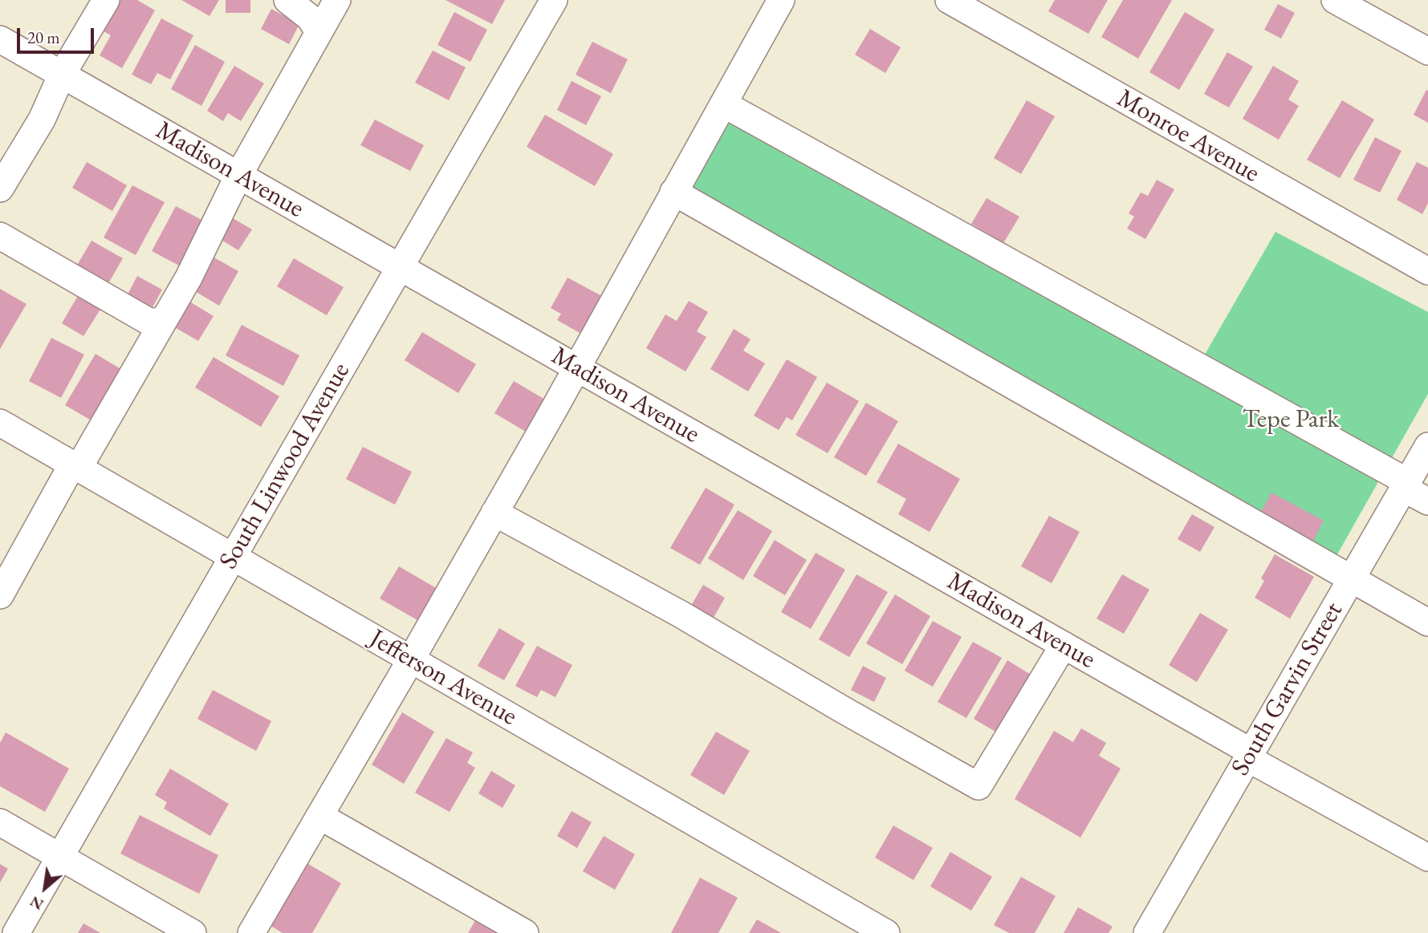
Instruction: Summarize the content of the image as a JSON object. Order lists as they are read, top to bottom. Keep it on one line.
{"streets":{"street":["Monroe Avenue","Madison Avenue","South Linwood Avenue","Jefferson Avenue","South Garvin Street"]},"crossings":[["Madison Avenue","South Linwood Avenue"],["Madison Avenue","South Garvin Street"],["South Linwood Avenue","Jefferson Avenue"]],"parks":["Tepe Park"],"scale_bar":"20 m","north":"bottom left"}
